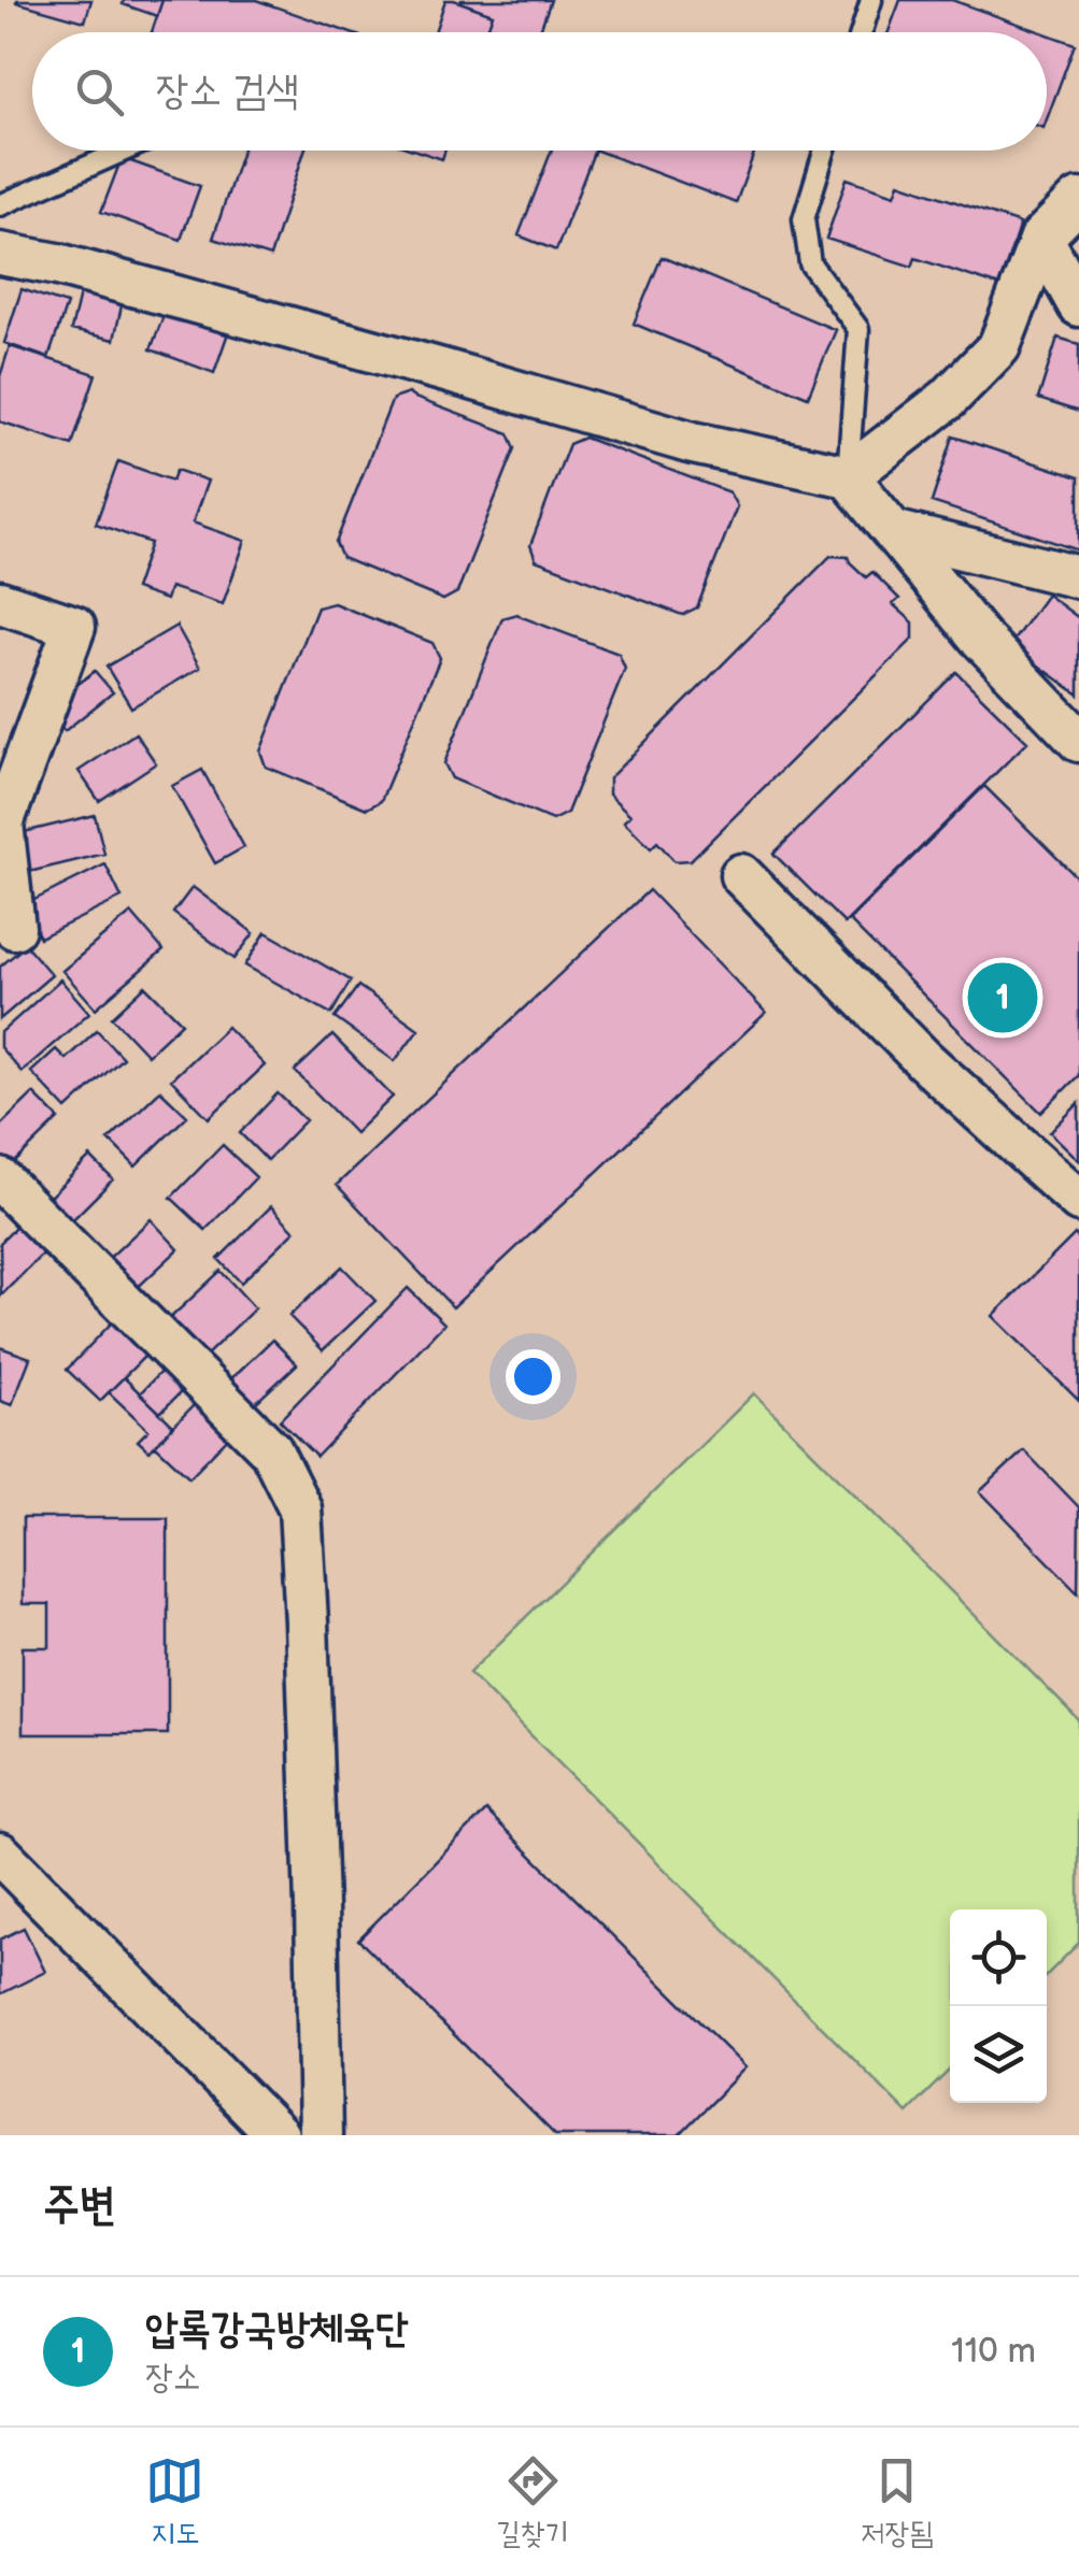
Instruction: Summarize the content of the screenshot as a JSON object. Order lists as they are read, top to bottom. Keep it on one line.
{"page":{"search":"장소 검색","pins":"1","heading":"주변","list":[{"mark":"1","name":"압록강국방체육단","note":"장소","value":"110 m"}],"nav":["지도","길찾기","저장됨"]}}
